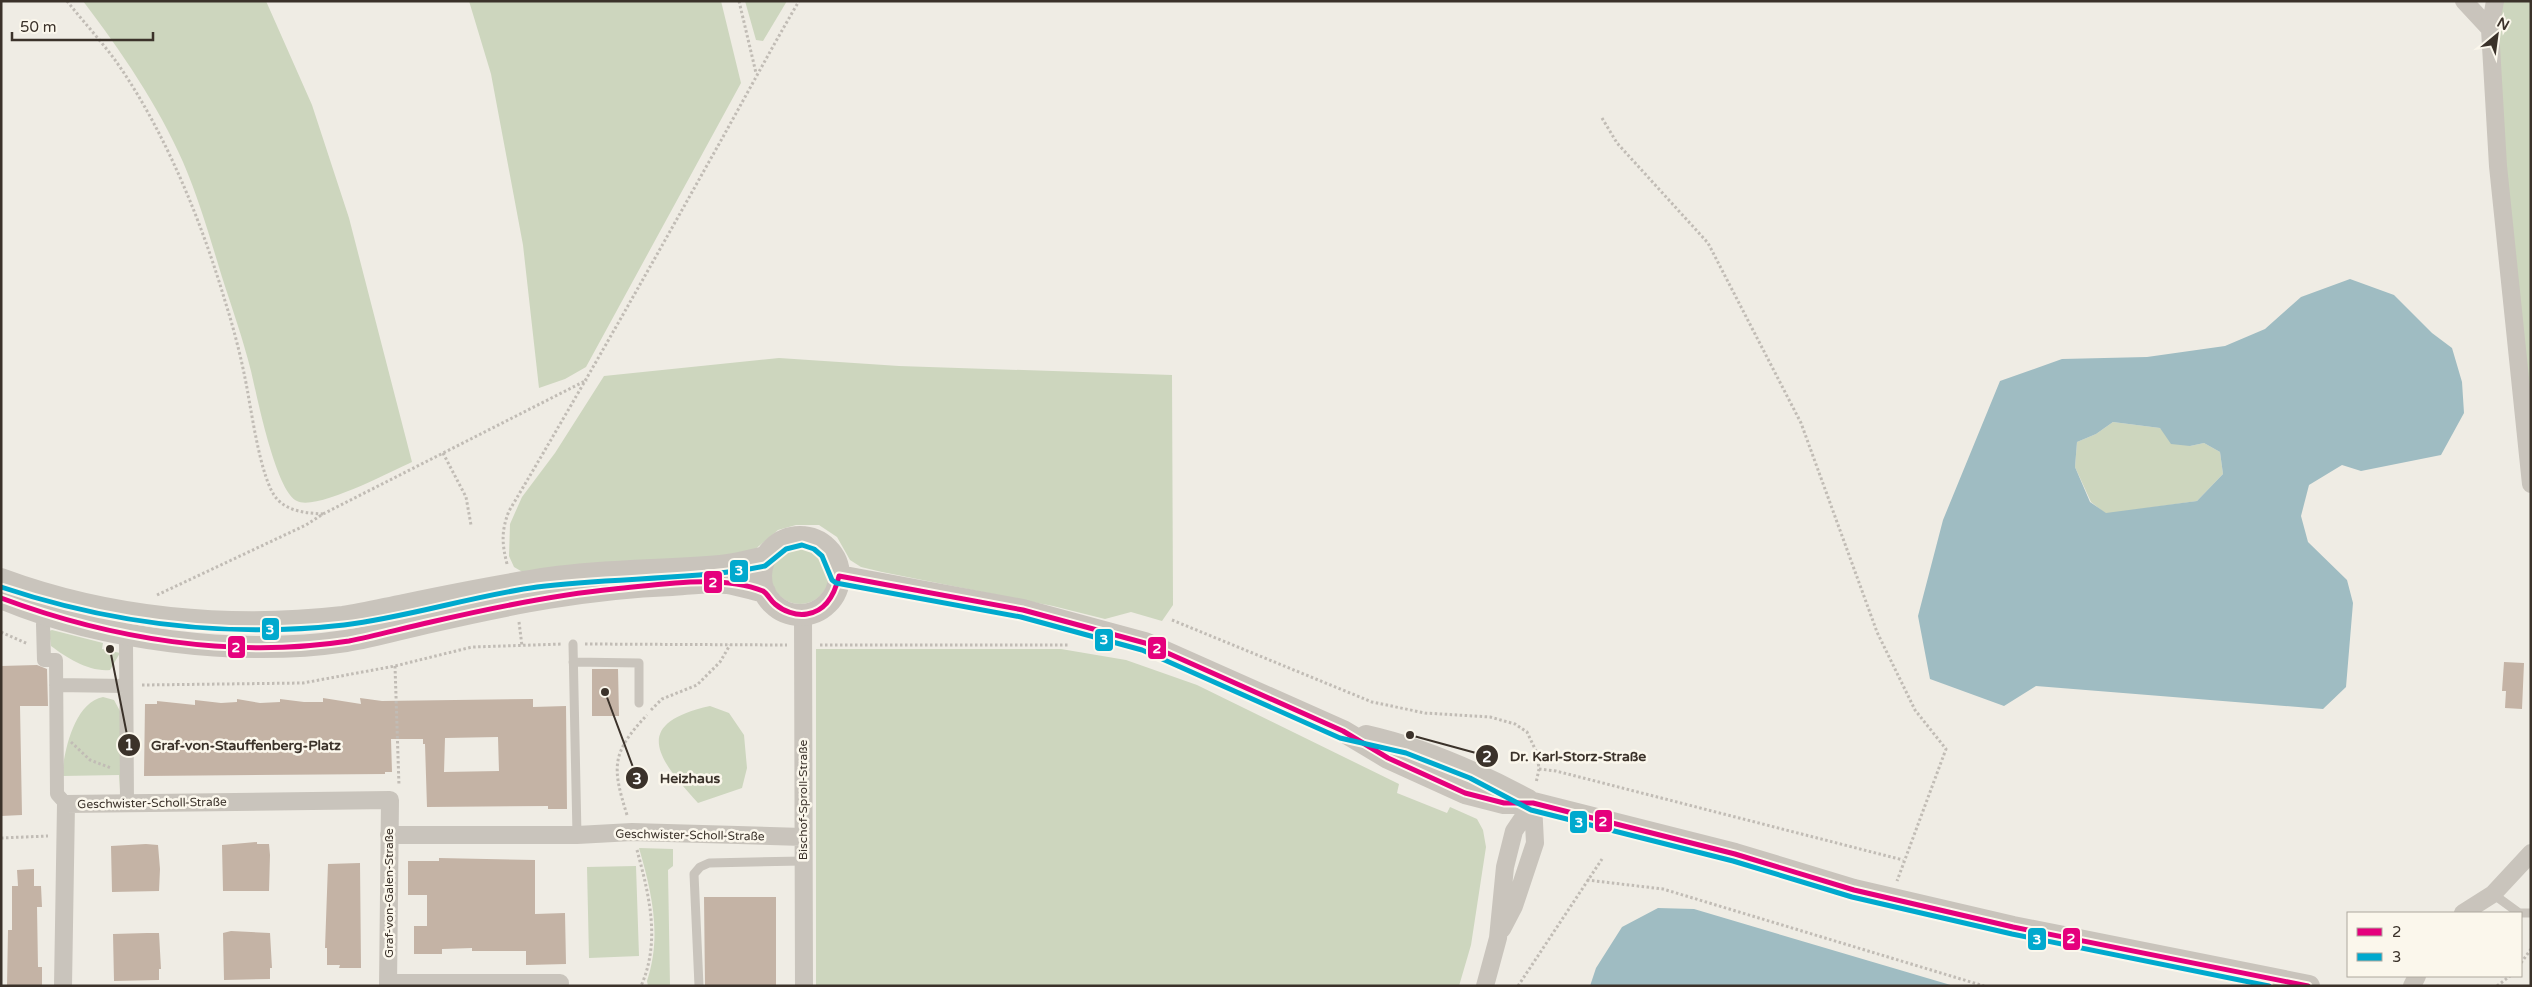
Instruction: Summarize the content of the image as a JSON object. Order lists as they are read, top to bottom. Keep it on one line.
{"streets":{"street":["Bischof-Sproll-Straße","Geschwister-Scholl-Straße","Graf-von-Galen-Straße"]},"crossings":[["Bischof-Sproll-Straße","Geschwister-Scholl-Straße"],["Geschwister-Scholl-Straße","Graf-von-Galen-Straße"]],"places":["Graf-von-Stauffenberg-Platz","Heizhaus","Dr. Karl-Storz-Straße"],"lines":["transit line 3","transit line 2"],"legend":["2","3"],"scale_bar":"50 m","north":"top right"}
